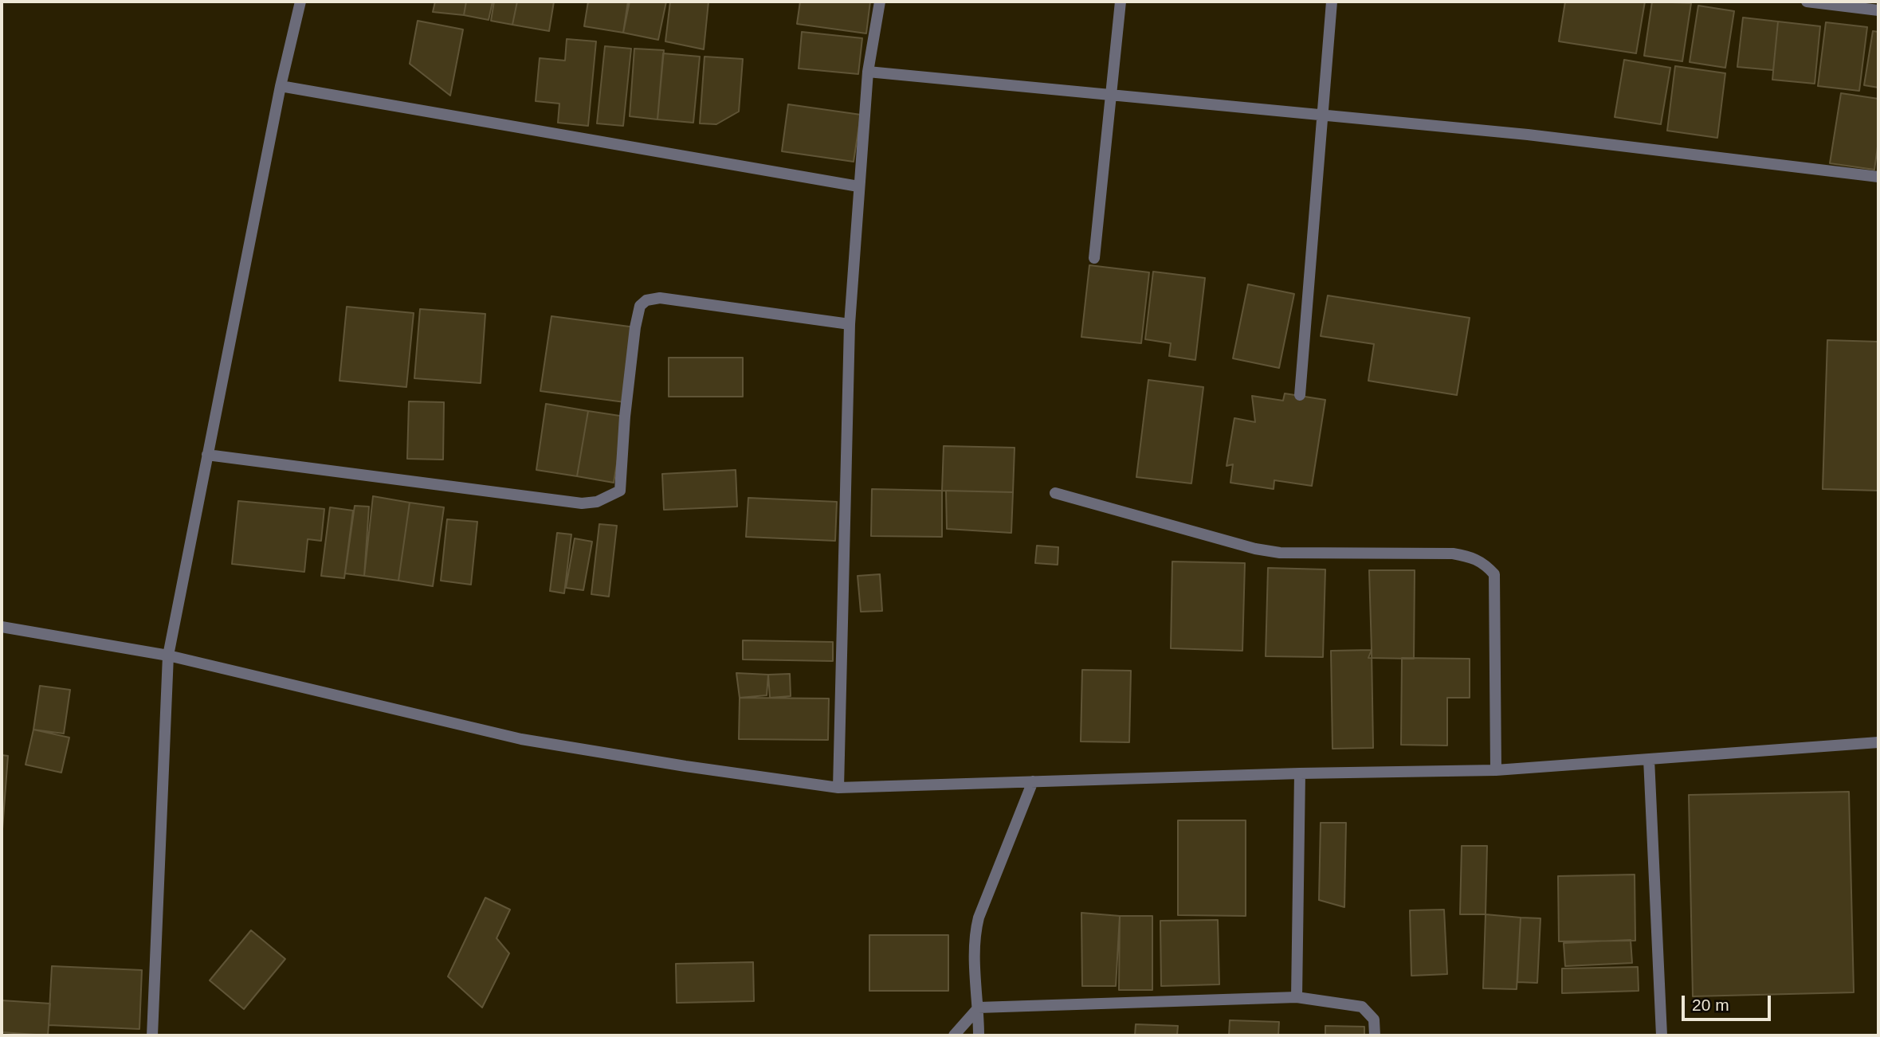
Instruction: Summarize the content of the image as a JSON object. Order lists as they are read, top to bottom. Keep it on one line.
{"scale_bar":"20 m"}
